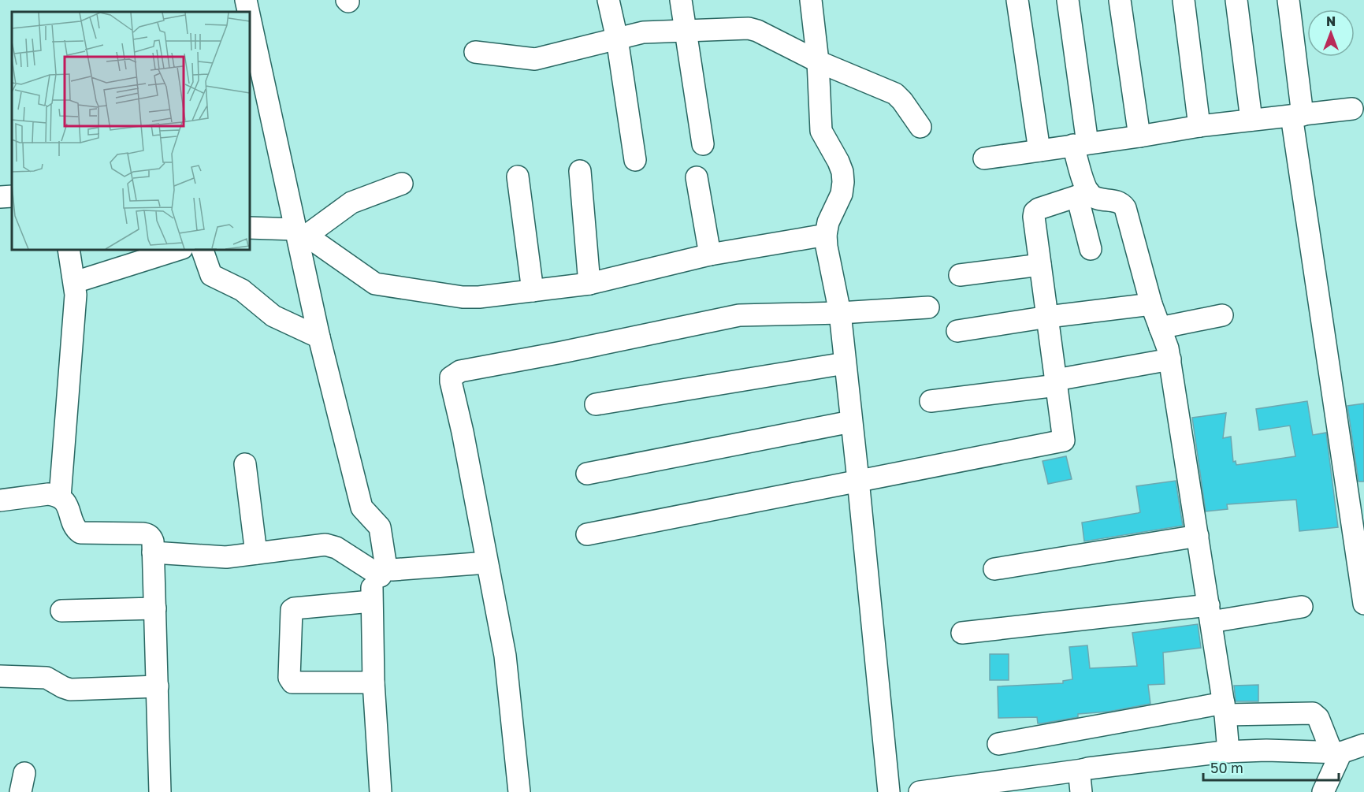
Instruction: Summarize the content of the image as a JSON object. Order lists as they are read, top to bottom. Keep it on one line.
{"scale_bar":"50 m","north":"top"}
